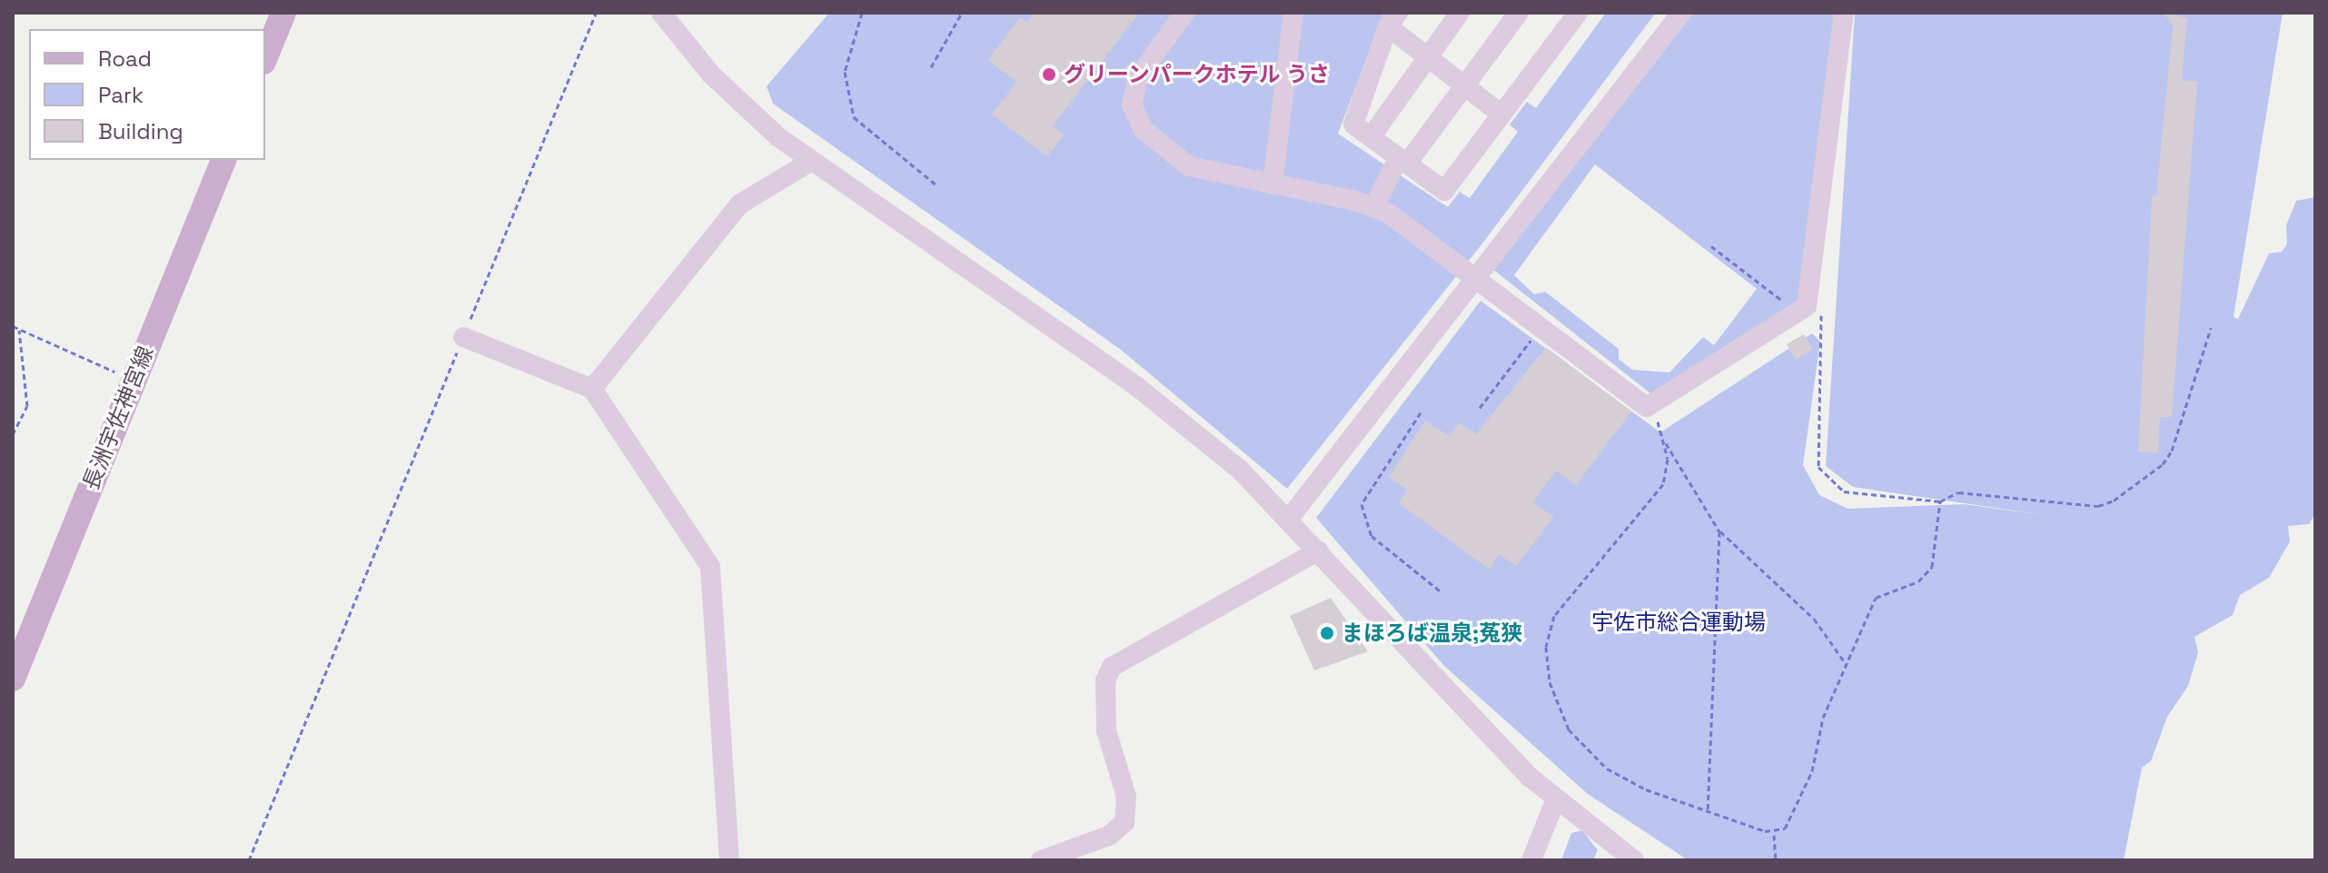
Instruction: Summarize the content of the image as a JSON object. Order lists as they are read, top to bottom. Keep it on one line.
{"streets":{"main road":["長洲宇佐神宮線"]},"parks":["宇佐市総合運動場"],"places":["グリーンパークホテル うさ","まほろば温泉;菟狭"],"legend":["Road","Park","Building"]}
